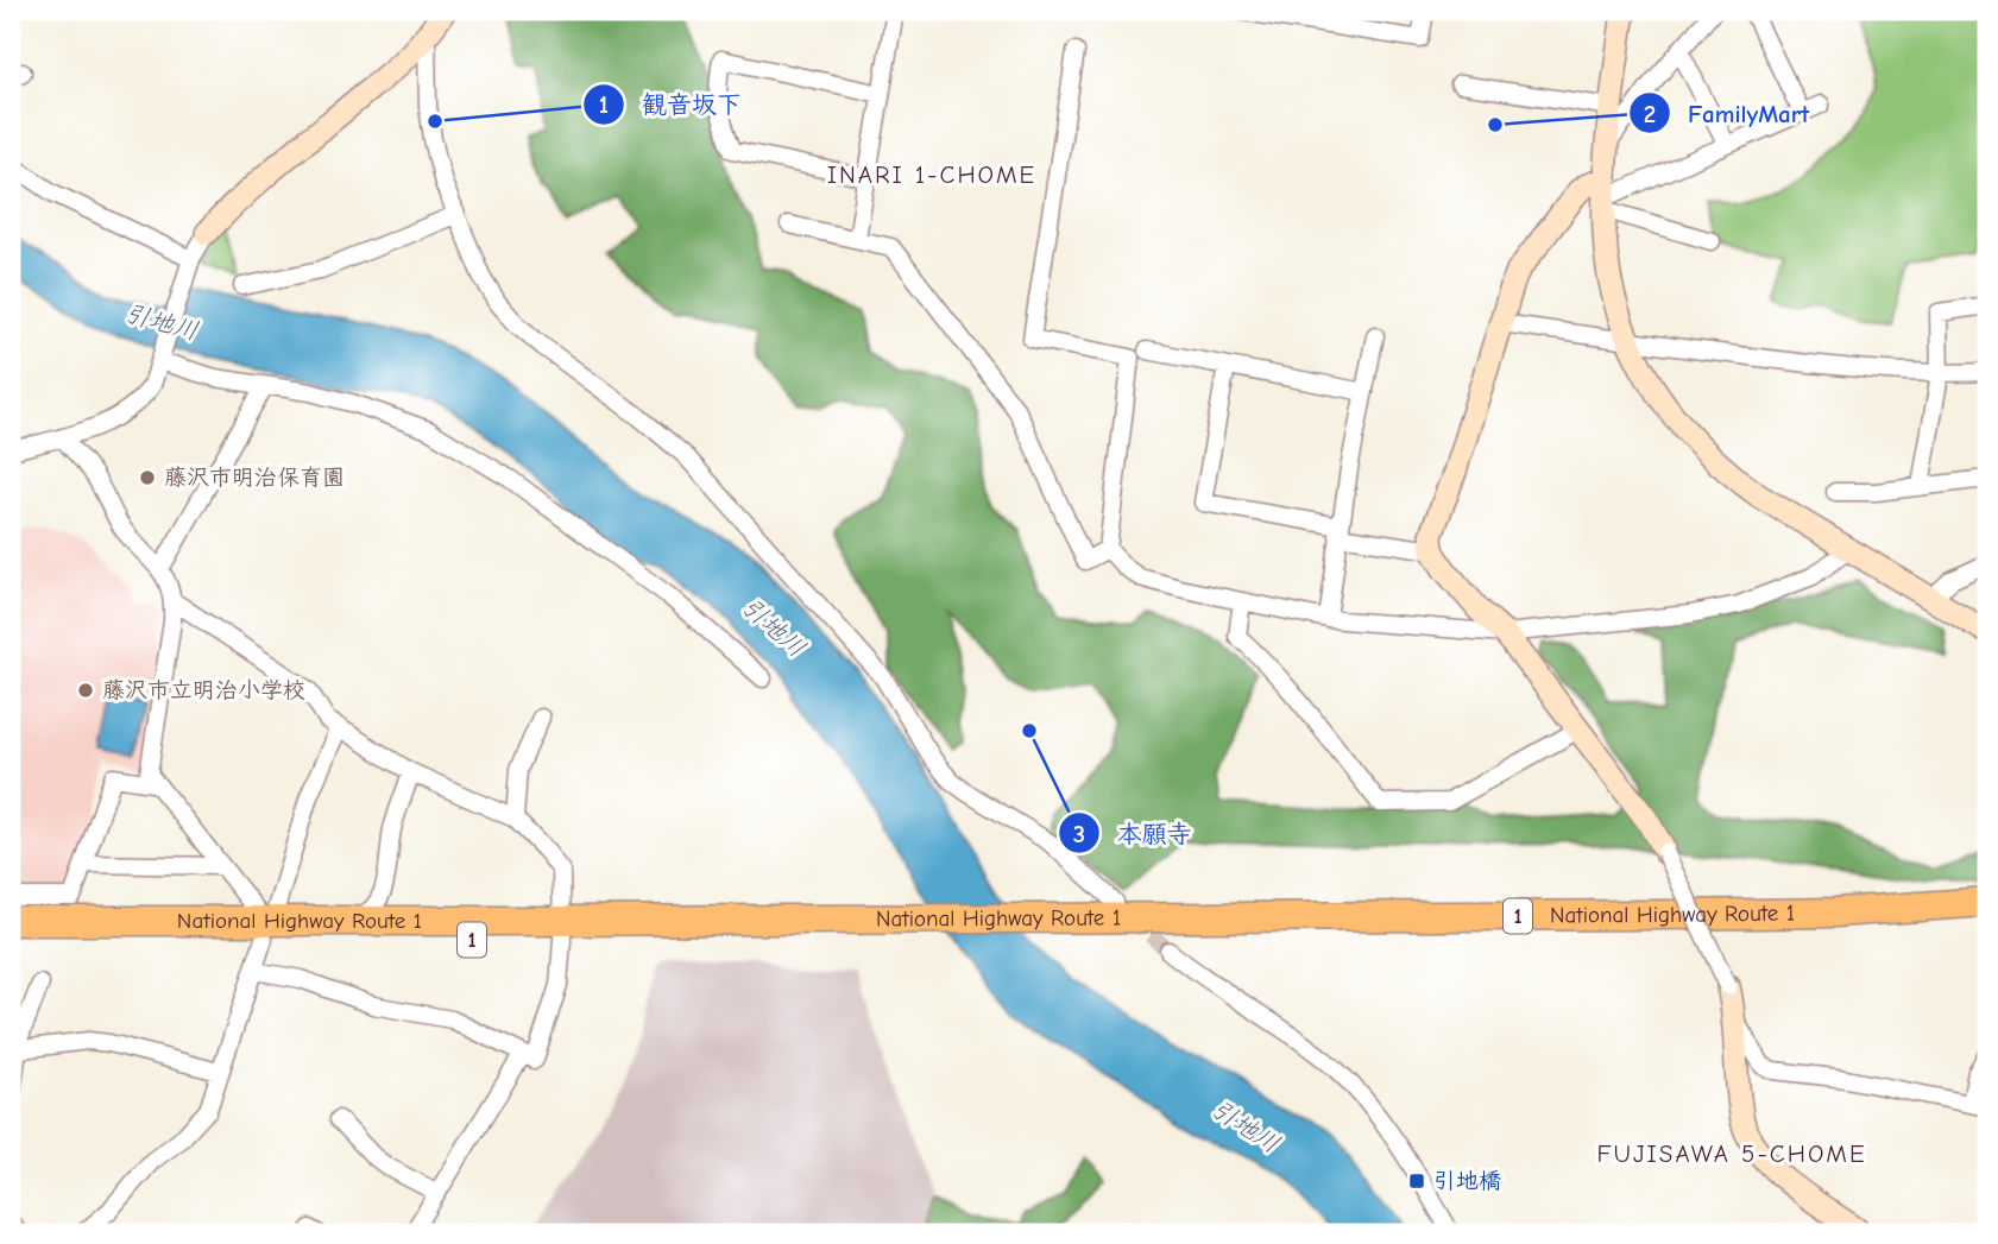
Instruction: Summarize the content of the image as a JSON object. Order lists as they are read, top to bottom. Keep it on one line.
{"streets":{"highway":["National Highway Route 1","1"]},"districts":["INARI 1-CHOME","FUJISAWA 5-CHOME"],"water":["引地川"],"places":{"other":["観音坂下","FamilyMart","藤沢市明治保育園","藤沢市立明治小学校","本願寺"],"transit":["引地橋"]}}
